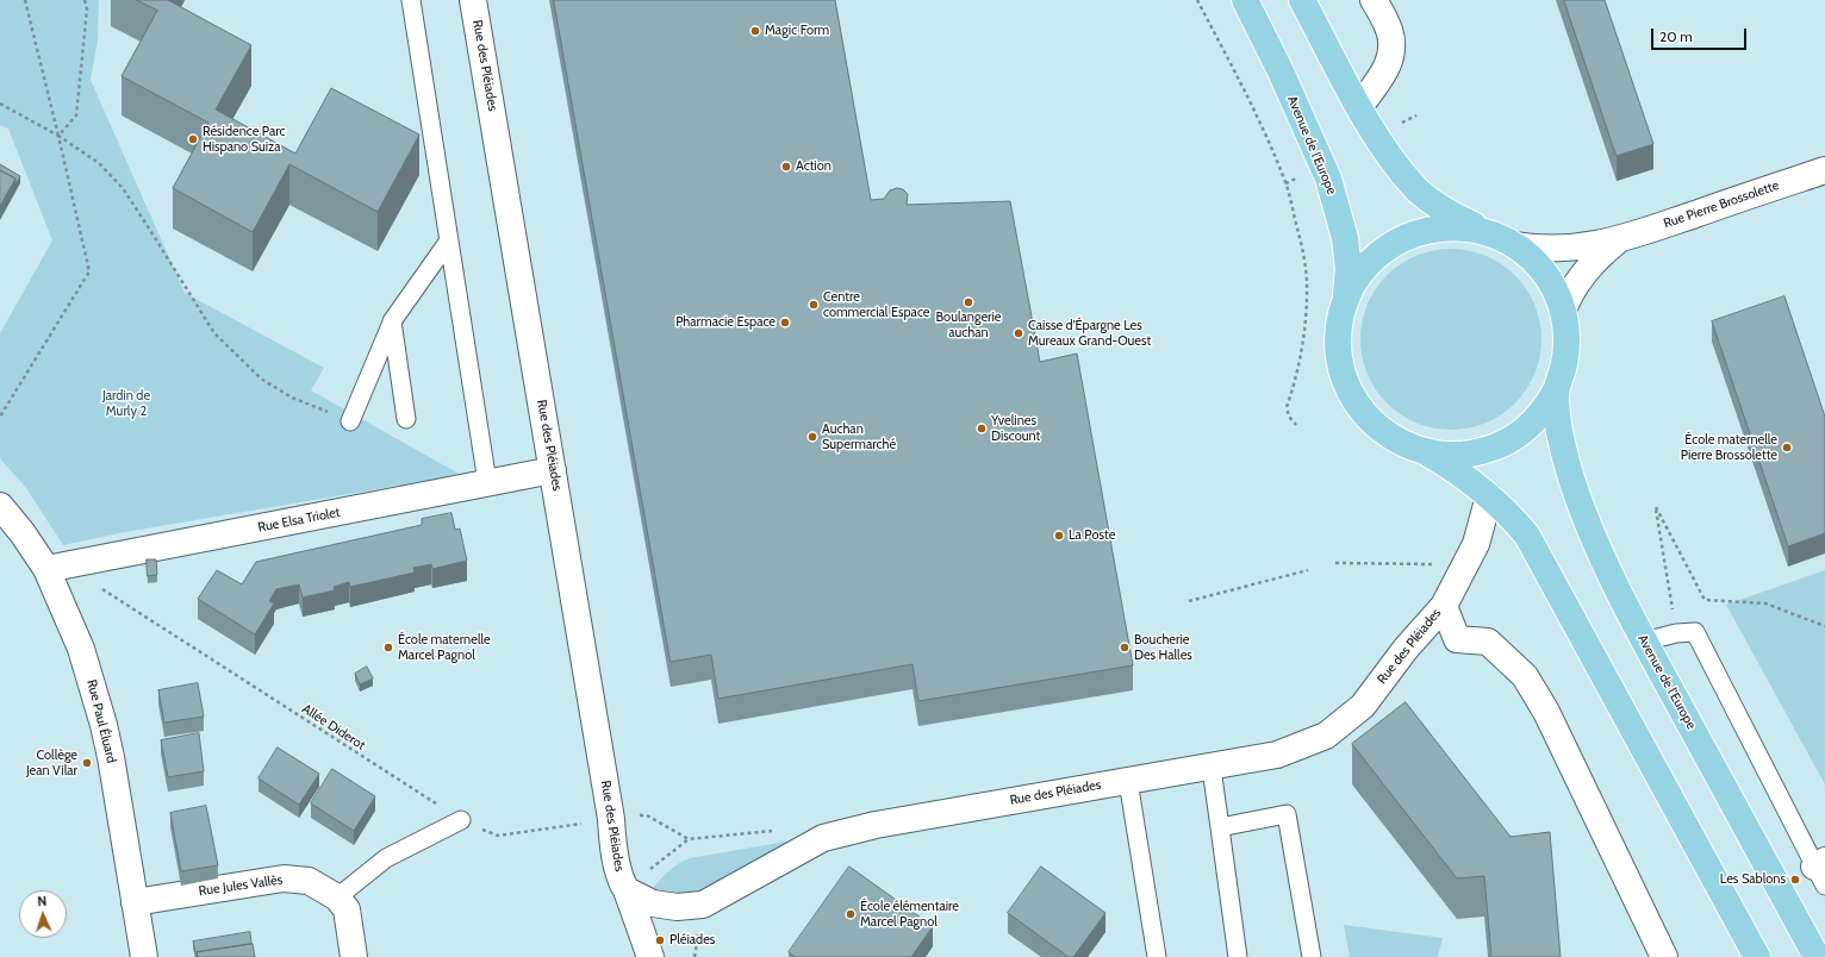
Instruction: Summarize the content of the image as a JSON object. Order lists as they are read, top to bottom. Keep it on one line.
{"streets":{"main road":["Avenue de l'Europe"],"street":["Rue des Pléiades","Rue Pierre Brossolette","Rue Elsa Triolet","Rue Paul Éluard","Rue Jules Vallès"],"path":["Allée Diderot"]},"crossings":[["Rue des Pléiades","Rue Elsa Triolet"],["Rue des Pléiades","Allée Diderot"],["Rue Elsa Triolet","Rue Paul Éluard"],["Rue Elsa Triolet","Allée Diderot"],["Rue Paul Éluard","Allée Diderot"],["Rue Paul Éluard","Rue Jules Vallès"]],"parks":["Jardin de Murly 2"],"places":["Magic Form","Résidence Parc Hispano Suiza","Action","Boulangerie auchan","Centre commercial Espace","Pharmacie Espace","Caisse d'Épargne Les Mureaux Grand-Ouest","Yvelines Discount","Auchan Supermarché","École maternelle Pierre Brossolette","La Poste","École maternelle Marcel Pagnol","Boucherie Des Halles","Collège Jean Vilar","Les Sablons","École élémentaire Marcel Pagnol","Pléiades"],"scale_bar":"20 m","north":"top"}
